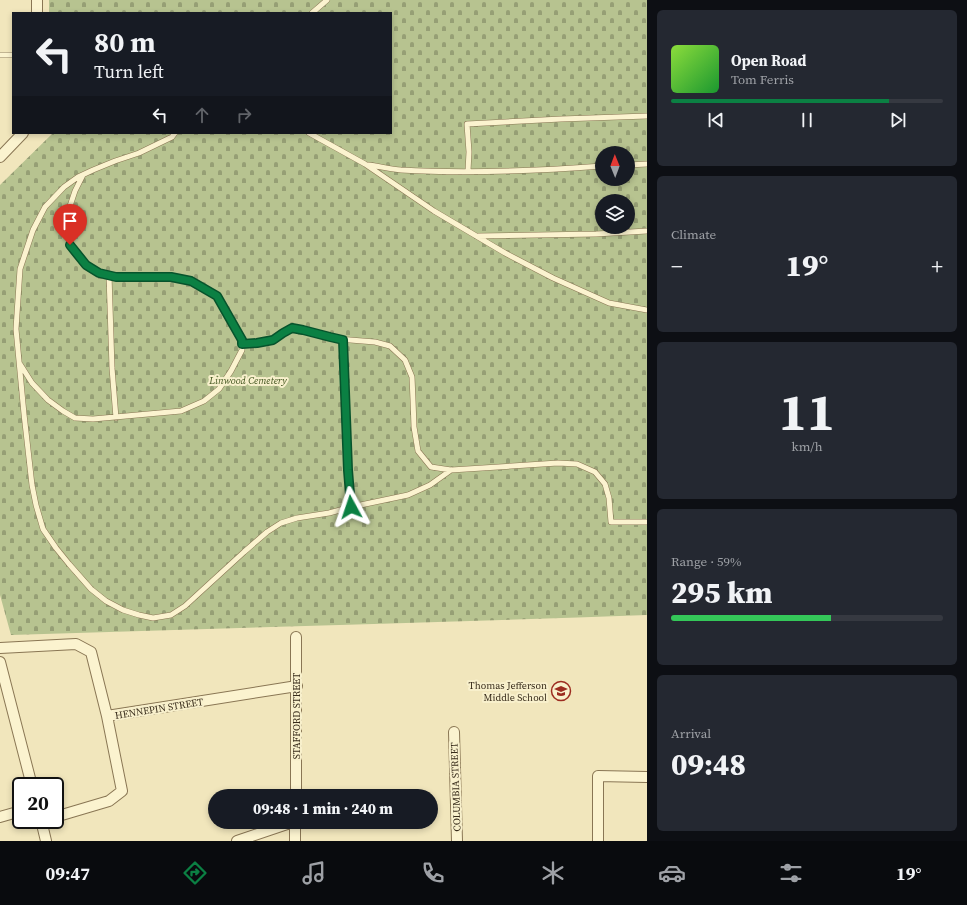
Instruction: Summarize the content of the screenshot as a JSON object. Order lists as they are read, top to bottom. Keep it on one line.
{"streets":{"street":["HENNEPIN STREET","STAFFORD STREET","COLUMBIA STREET"]},"crossings":[["HENNEPIN STREET","STAFFORD STREET"]],"parks":["Linwood Cemetery"],"places":{"school or university":["Thomas Jefferson Middle School"]},"north":"top","page":{"turn":["80 m","Turn left"],"song":["Open Road","Tom Ferris"],"tile":["Climate",["11","km/h"],["Range · 59%","295 km"],["Arrival","09:48"]],"heat":["−","19°","+"],"limit":"20","trip":"09:48 · 1 min · 240 m","tabs":["09:47","19°"]}}
